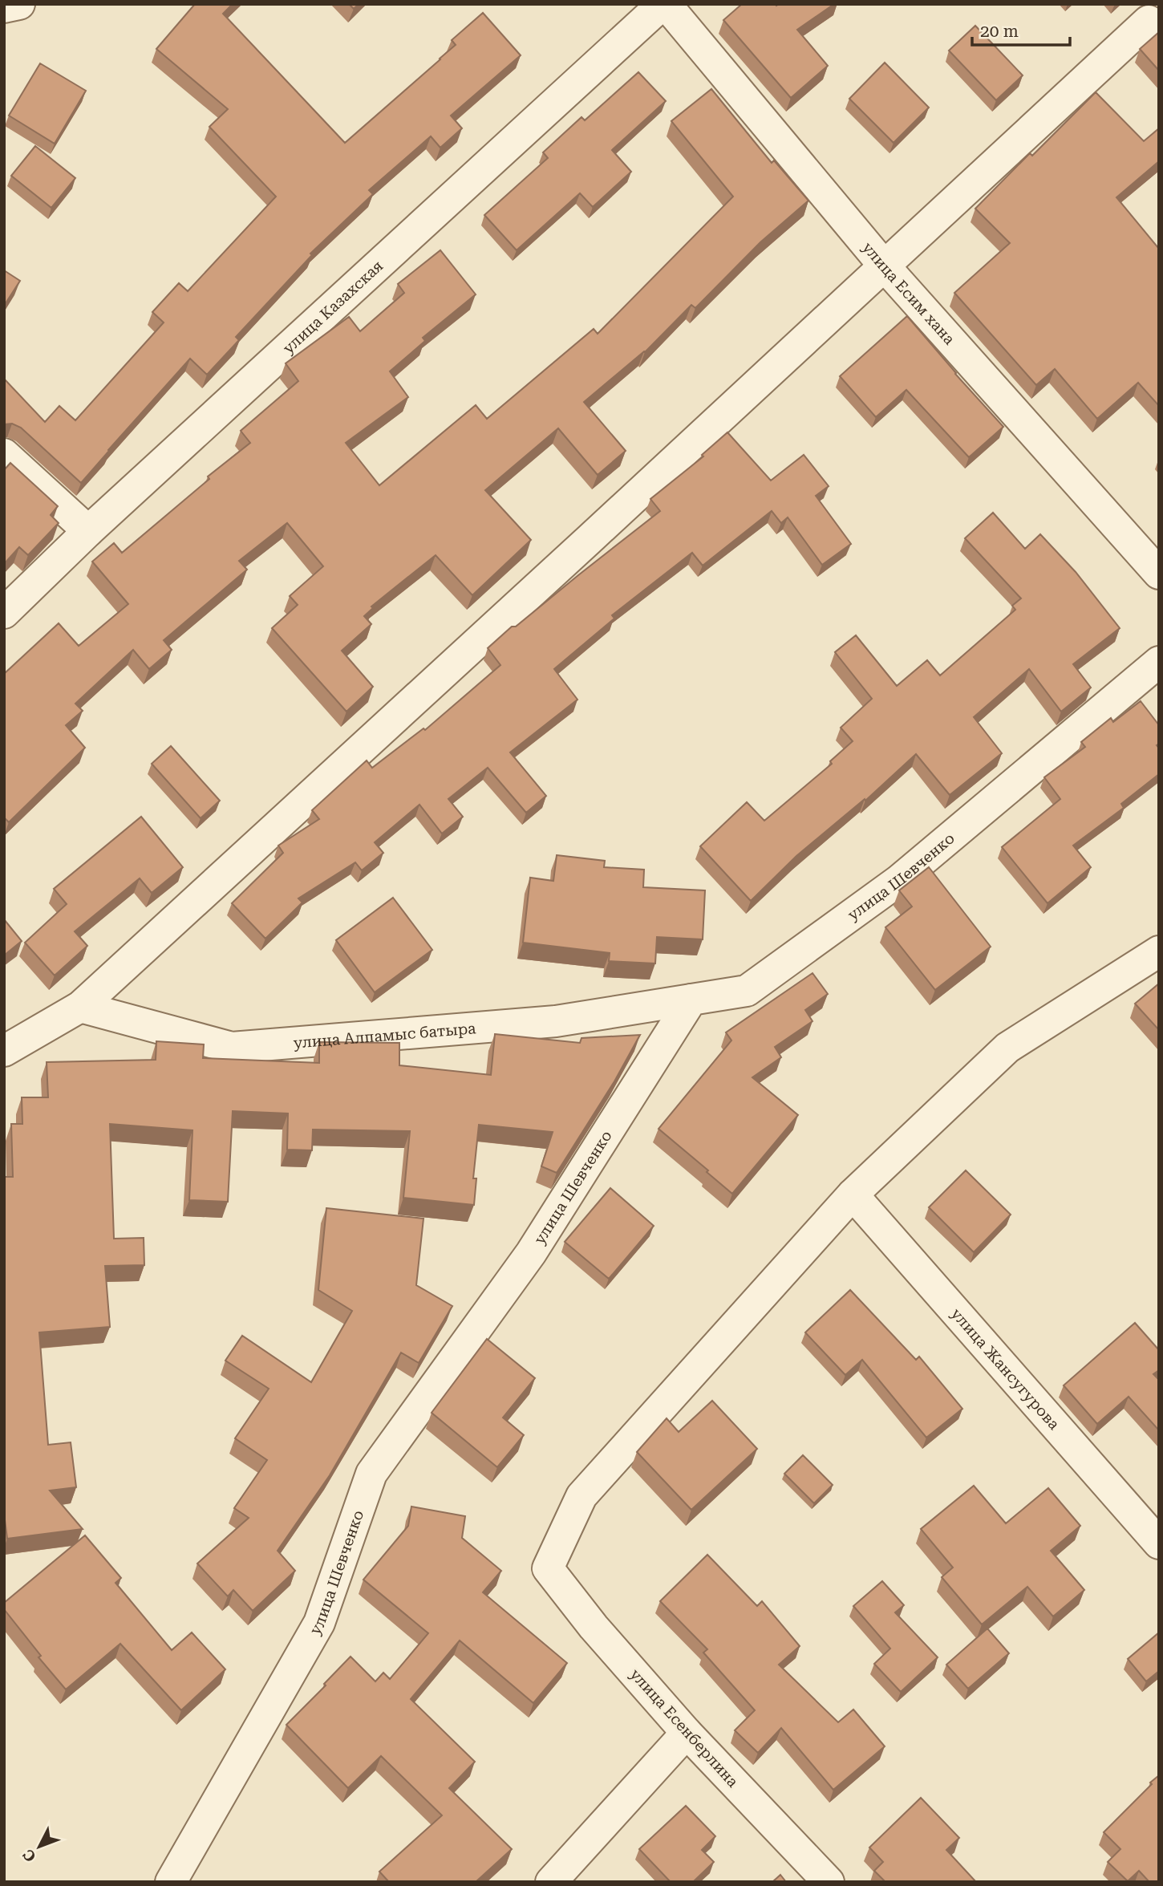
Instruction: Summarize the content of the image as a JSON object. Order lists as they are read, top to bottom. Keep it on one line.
{"streets":{"street":["улица Есим хана","улица Казахская","улица Шевченко","улица Алпамыс батыра","улица Жансугурова","улица Есенберлина"]},"crossings":[["улица Есим хана","улица Казахская"],["улица Шевченко","улица Алпамыс батыра"],["улица Жансугурова","улица Есенберлина"]],"scale_bar":"20 m","north":"bottom left"}
